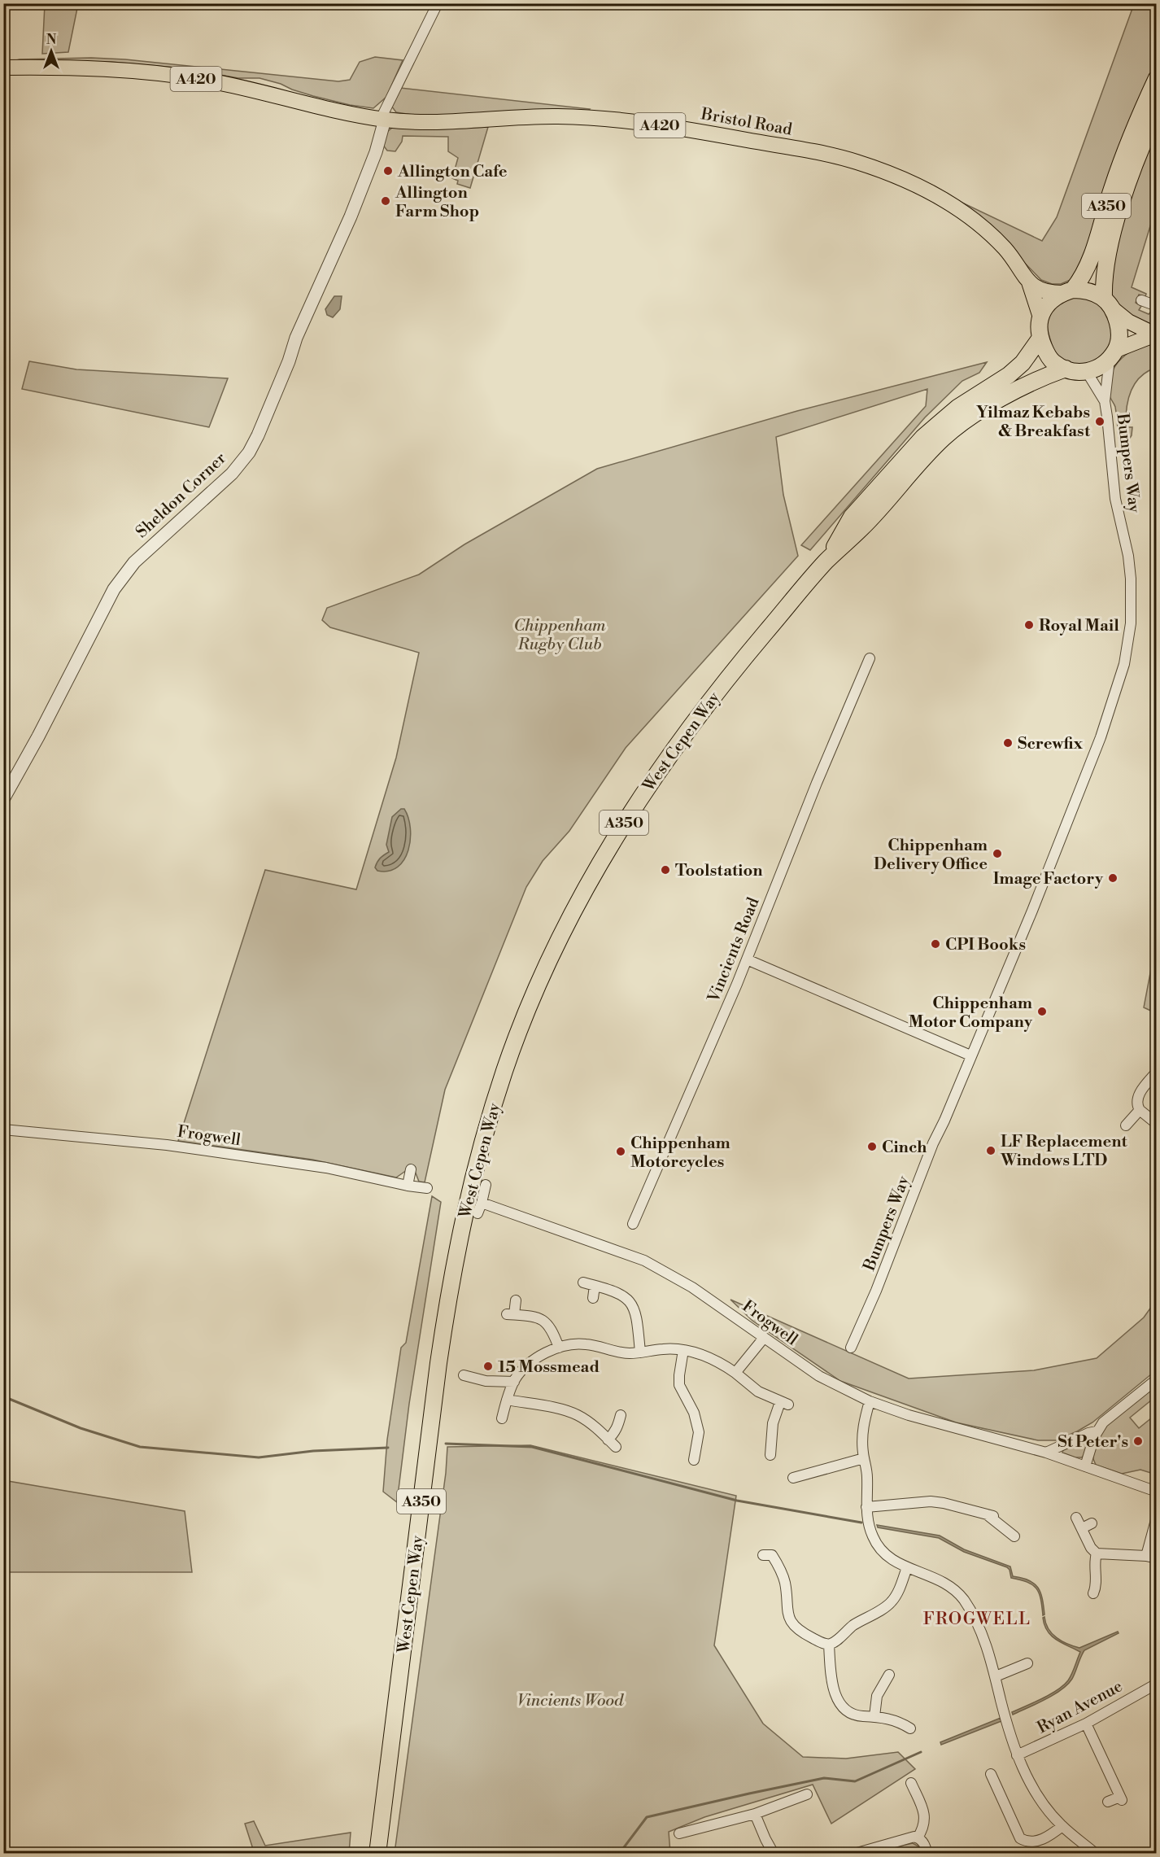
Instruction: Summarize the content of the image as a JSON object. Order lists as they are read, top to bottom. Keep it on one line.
{"streets":{"highway":["A350","West Cepen Way"],"main road":["A420","Bristol Road"],"street":["Bumpers Way","Sheldon Corner","Vincients Road","Frogwell","Ryan Avenue"]},"crossings":[["A420","Bristol Road"],["A420","Sheldon Corner"],["Bristol Road","A350"],["Bristol Road","Bumpers Way"],["Bristol Road","Sheldon Corner"],["Bristol Road","West Cepen Way"],["A350","Bumpers Way"],["A350","West Cepen Way"],["Bumpers Way","West Cepen Way"]],"districts":["FROGWELL"],"parks":["Chippenham Rugby Club","Vincients Wood"],"places":["Allington Cafe","Allington Farm Shop","Yilmaz Kebabs & Breakfast","Royal Mail","Screwfix","Chippenham Delivery Office","Toolstation","Image Factory","CPI Books","Chippenham Motor Company","Cinch","LF Replacement Windows LTD","Chippenham Motorcycles","15 Mossmead","St Peter's"],"north":"top"}
